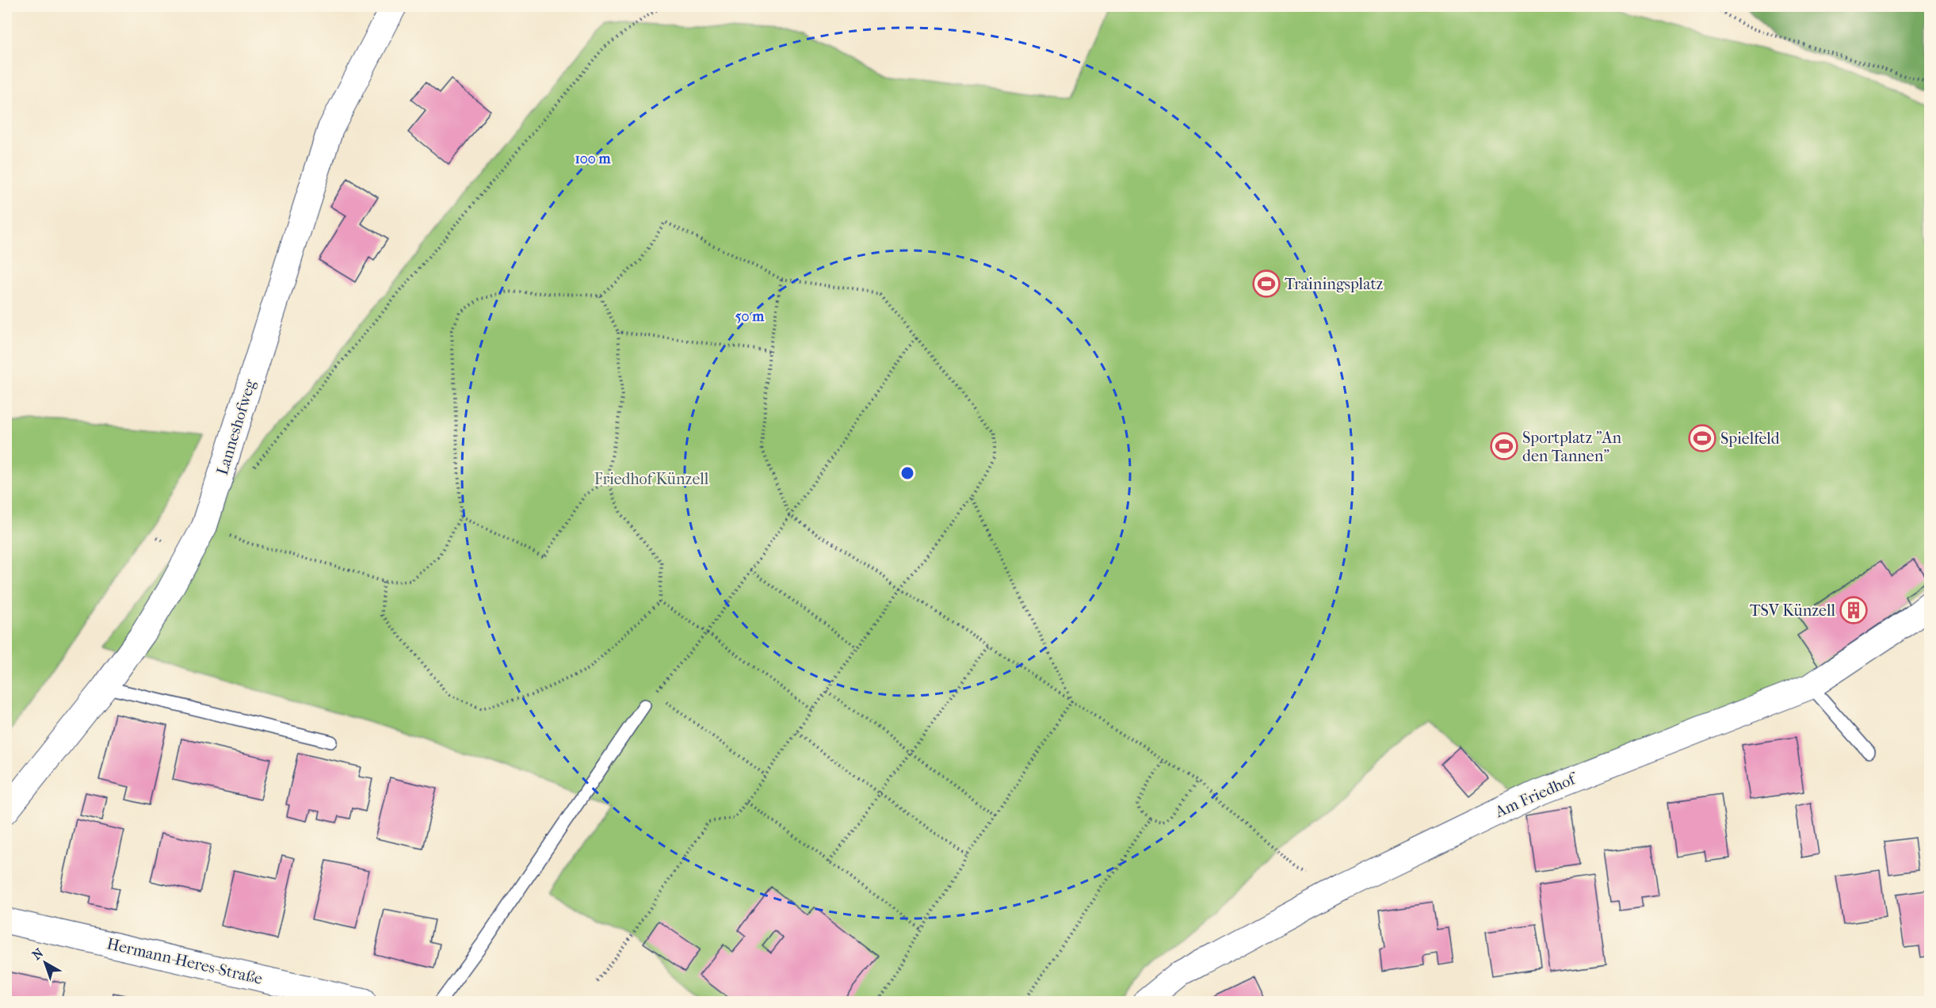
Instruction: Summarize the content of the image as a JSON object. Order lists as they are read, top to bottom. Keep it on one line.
{"streets":{"street":["Lanneshofweg","Am Friedhof","Hermann-Heres-Straße"]},"parks":["Friedhof Künzell"],"places":{"sports":["Trainingsplatz","Spielfeld","Sportplatz \"An den Tannen\""],"building":["TSV Künzell"]},"north":"top left","rings":["100 m","50 m"]}
